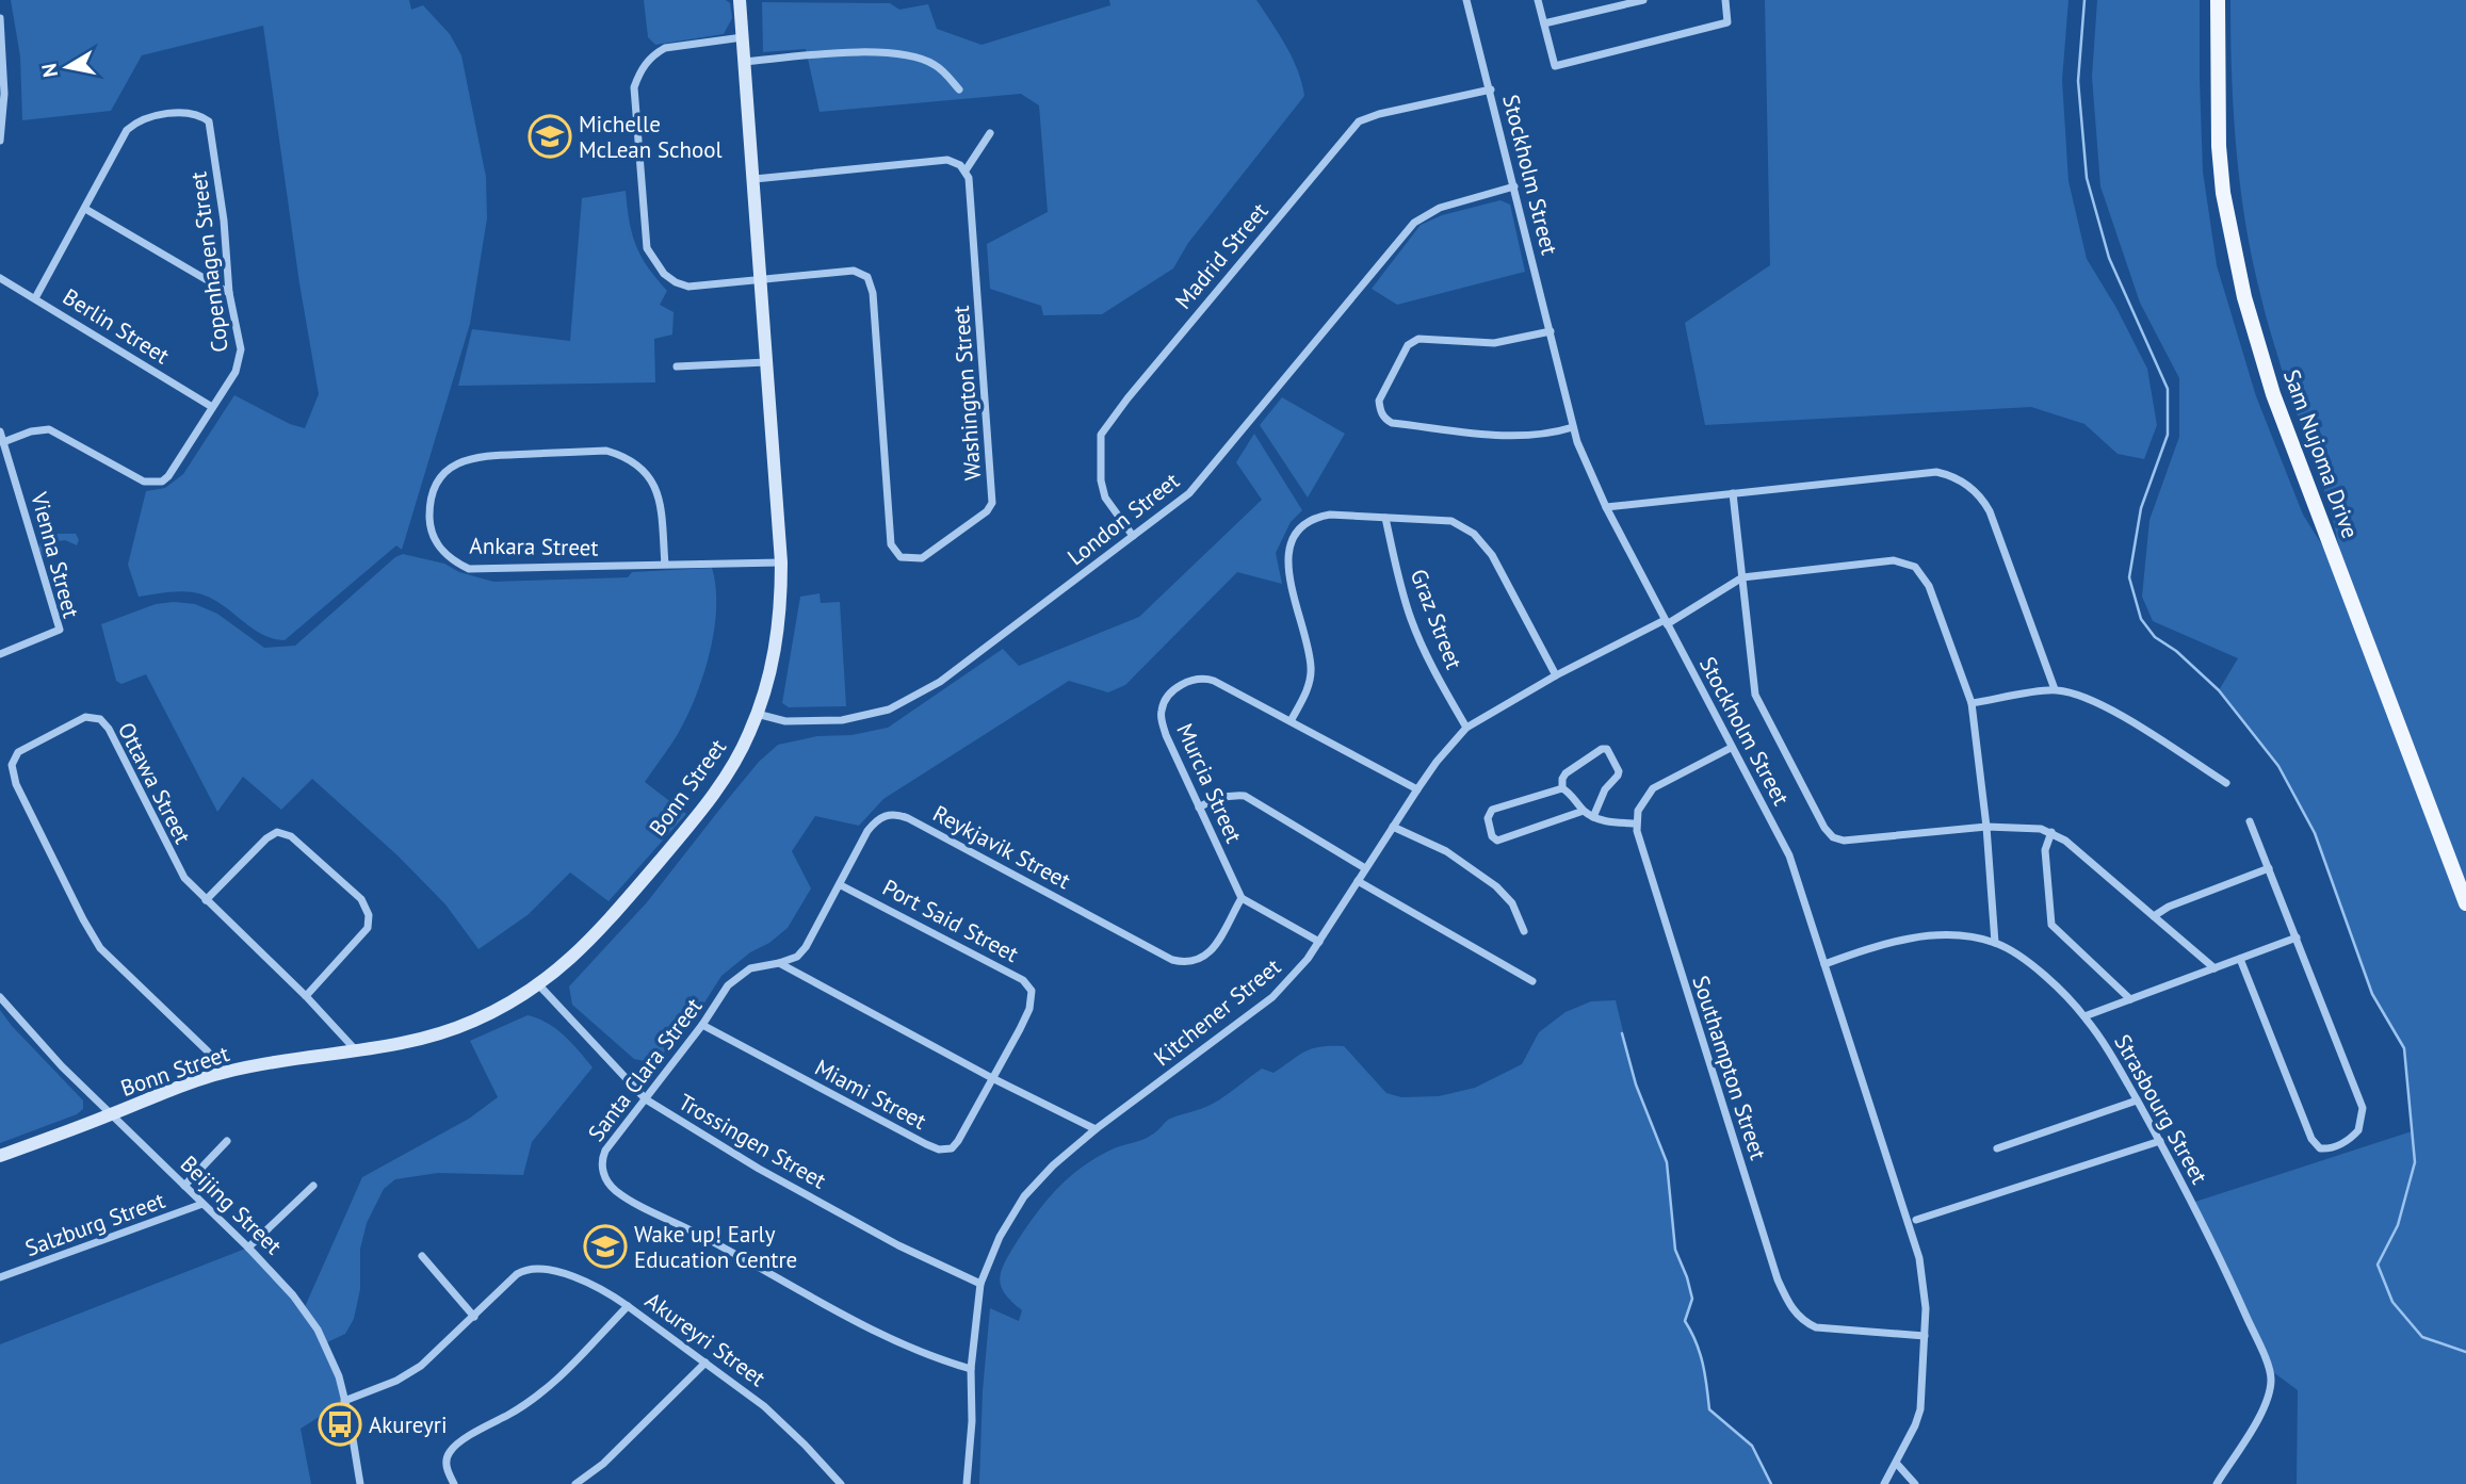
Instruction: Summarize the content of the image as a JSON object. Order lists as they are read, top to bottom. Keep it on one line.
{"streets":{"main road":["Sam Nujoma Drive"],"street":["Stockholm Street","Madrid Street","Copenhagen Street","Berlin Street","Washington Street","London Street","Ankara Street","Vienna Street","Graz Street","Ottawa Street","Murcia Street","Bonn Street","Reykjavik Street","Port Said Street","Kitchener Street","Southampton Street","Santa Clara Street","Miami Street","Strasbourg Street","Trossingen Street","Beijing Street","Salzburg Street","Akureyri Street"]},"crossings":[["Stockholm Street","Madrid Street"],["Stockholm Street","London Street"],["Stockholm Street","Kitchener Street"],["Stockholm Street","Southampton Street"],["Stockholm Street","Strasbourg Street"],["Madrid Street","London Street"],["Copenhagen Street","Berlin Street"],["Copenhagen Street","Vienna Street"],["Washington Street","Bonn Street"],["London Street","Bonn Street"],["Ankara Street","Bonn Street"],["Graz Street","Kitchener Street"],["Ottawa Street","Bonn Street"],["Murcia Street","Reykjavik Street"],["Murcia Street","Kitchener Street"],["Bonn Street","Trossingen Street"],["Bonn Street","Beijing Street"],["Reykjavik Street","Port Said Street"],["Reykjavik Street","Santa Clara Street"],["Port Said Street","Miami Street"],["Kitchener Street","Santa Clara Street"],["Kitchener Street","Trossingen Street"],["Santa Clara Street","Miami Street"],["Santa Clara Street","Trossingen Street"],["Beijing Street","Salzburg Street"],["Beijing Street","Akureyri Street"]],"places":{"school or university":["Michelle McLean School","Wake up! Early Education Centre"],"bus stop":["Akureyri"]},"north":"left"}
